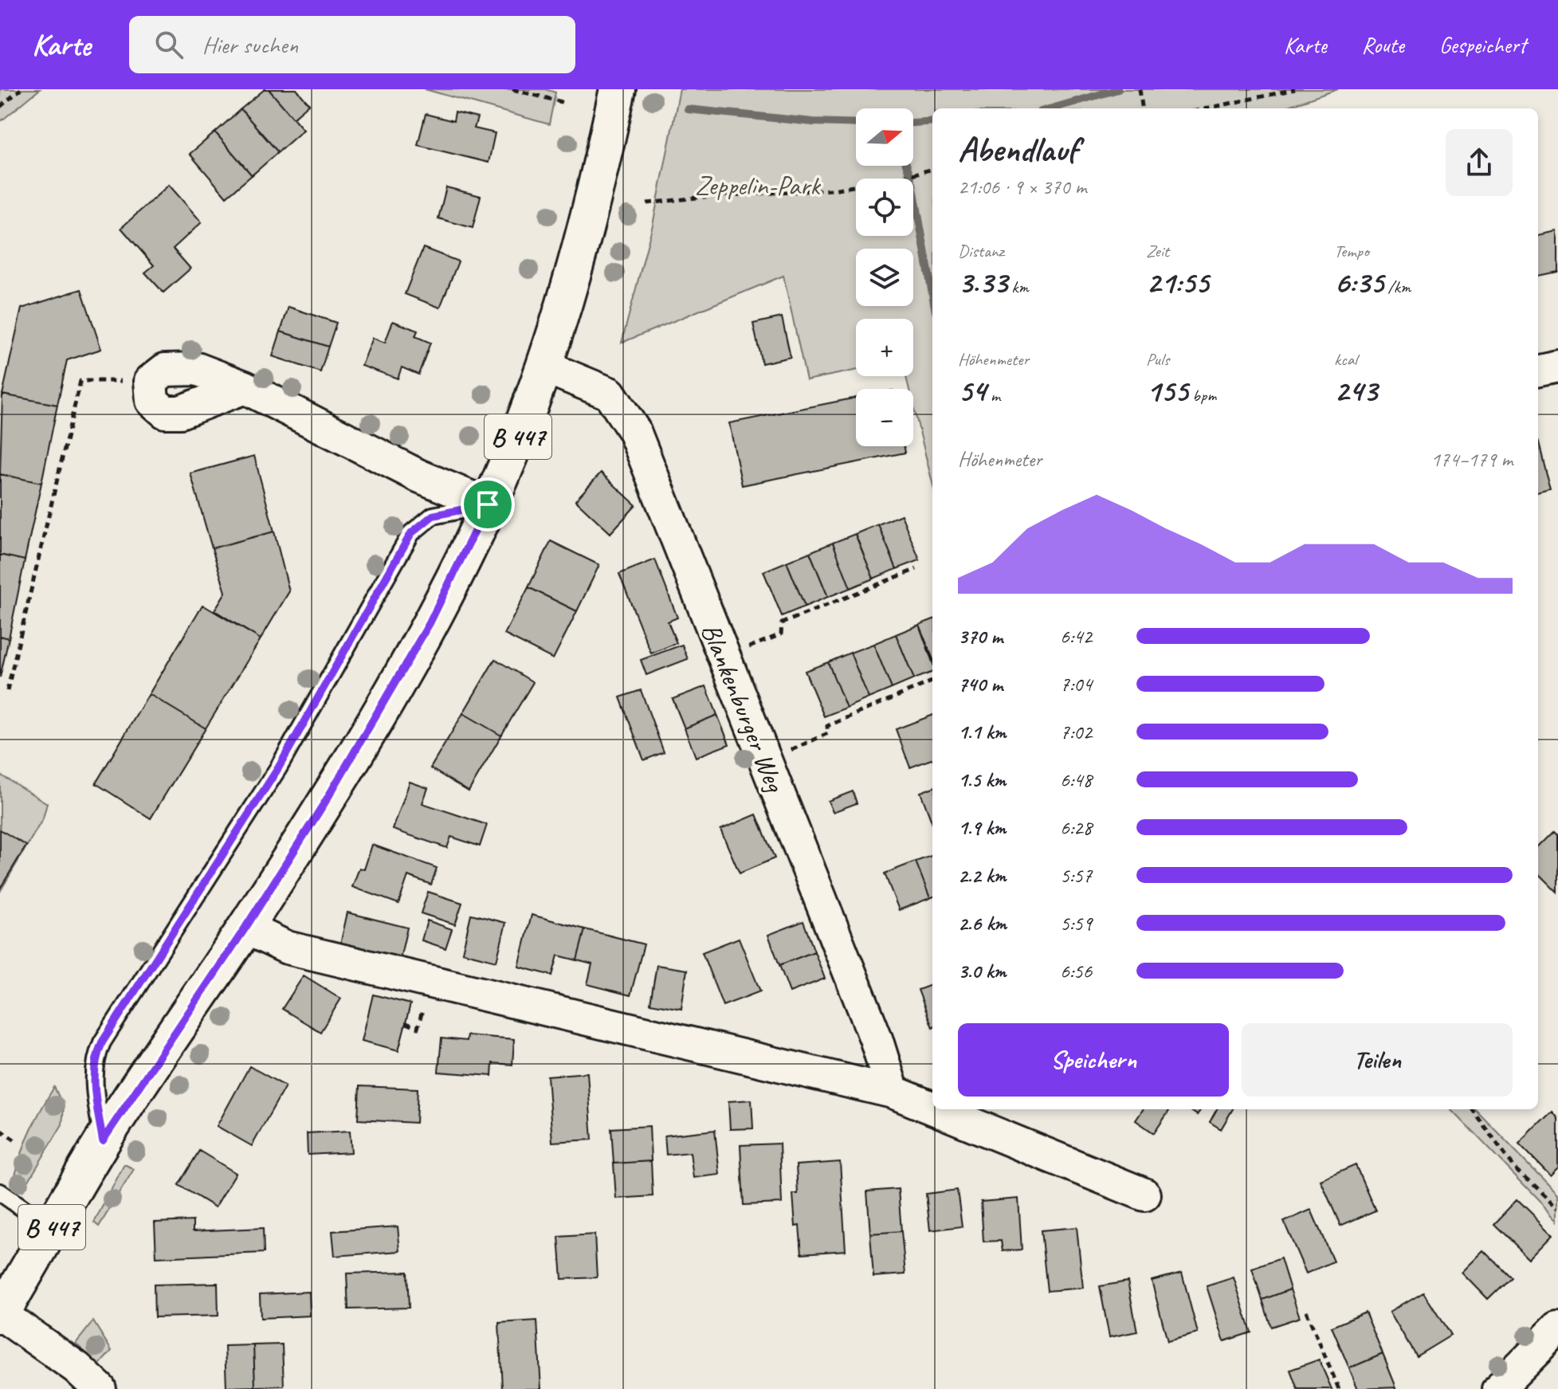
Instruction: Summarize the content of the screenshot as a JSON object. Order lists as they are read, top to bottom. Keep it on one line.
{"streets":{"main road":["B 447"],"street":["Blankenburger Weg"]},"crossings":[["B 447","Blankenburger Weg"]],"parks":["Zeppelin-Park"],"north":"right","page":{"header":"Karte","search":"Hier suchen","nav":["Karte","Route","Gespeichert"],"map_buttons":["+","−"],"heading":["Abendlauf","21:06 · 9 × 370 m"],"stats":[["Distanz","3.33 km"],["Zeit","21:55"],["Tempo","6:35 /km"],["Höhenmeter","54 m"],["Puls","155 bpm"],["kcal","243"]],"chart":["Höhenmeter","174–179 m"],"list":[{"name":"370 m","note":"6:42"},{"name":"740 m","note":"7:04"},{"name":"1.1 km","note":"7:02"},{"name":"1.5 km","note":"6:48"},{"name":"1.9 km","note":"6:28"},{"name":"2.2 km","note":"5:57"},{"name":"2.6 km","note":"5:59"},{"name":"3.0 km","note":"6:56"}],"buttons":["Speichern","Teilen"]}}
